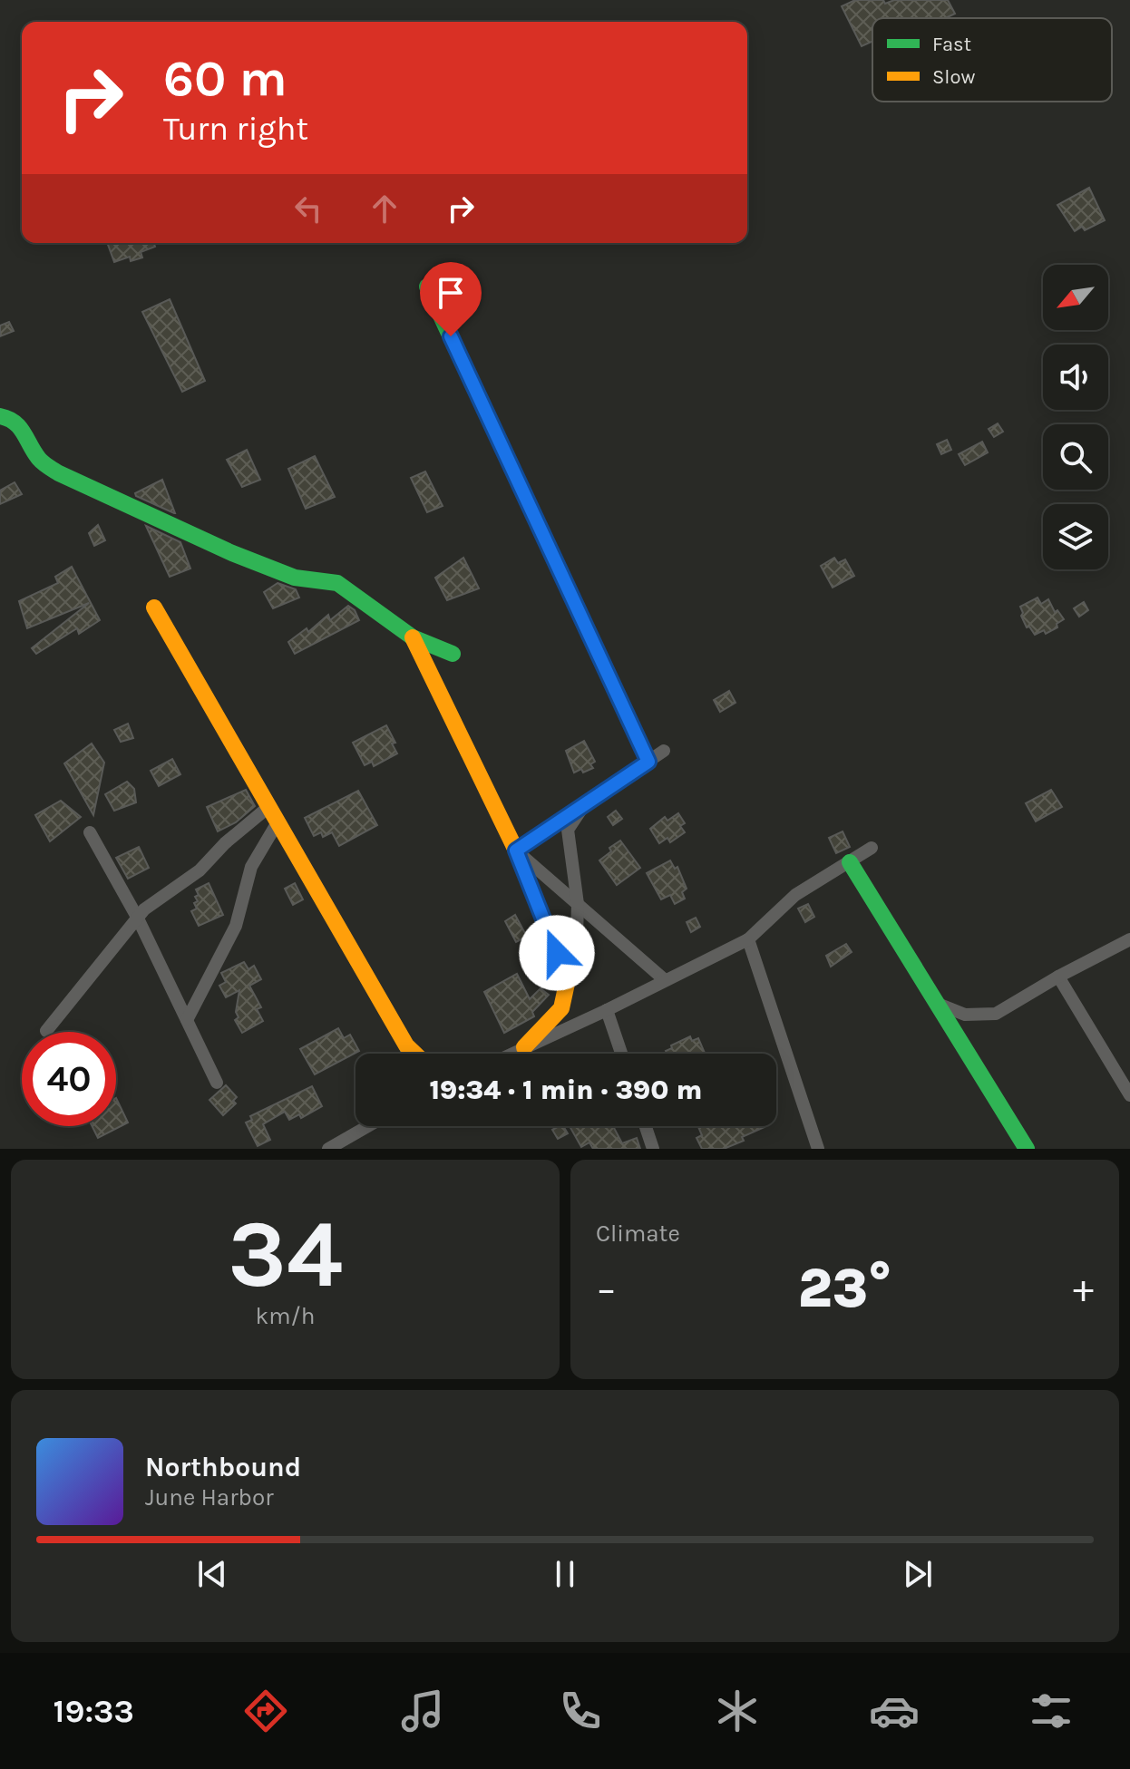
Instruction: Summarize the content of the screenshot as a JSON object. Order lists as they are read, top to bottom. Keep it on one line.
{"legend":["Fast","Slow"],"north":"bottom left","page":{"turn":["60 m","Turn right"],"limit":"40","trip":"19:34 · 1 min · 390 m","tile":[["34","km/h"],"Climate"],"heat":["−","23°","+"],"song":["Northbound","June Harbor"],"tabs":"19:33"}}
